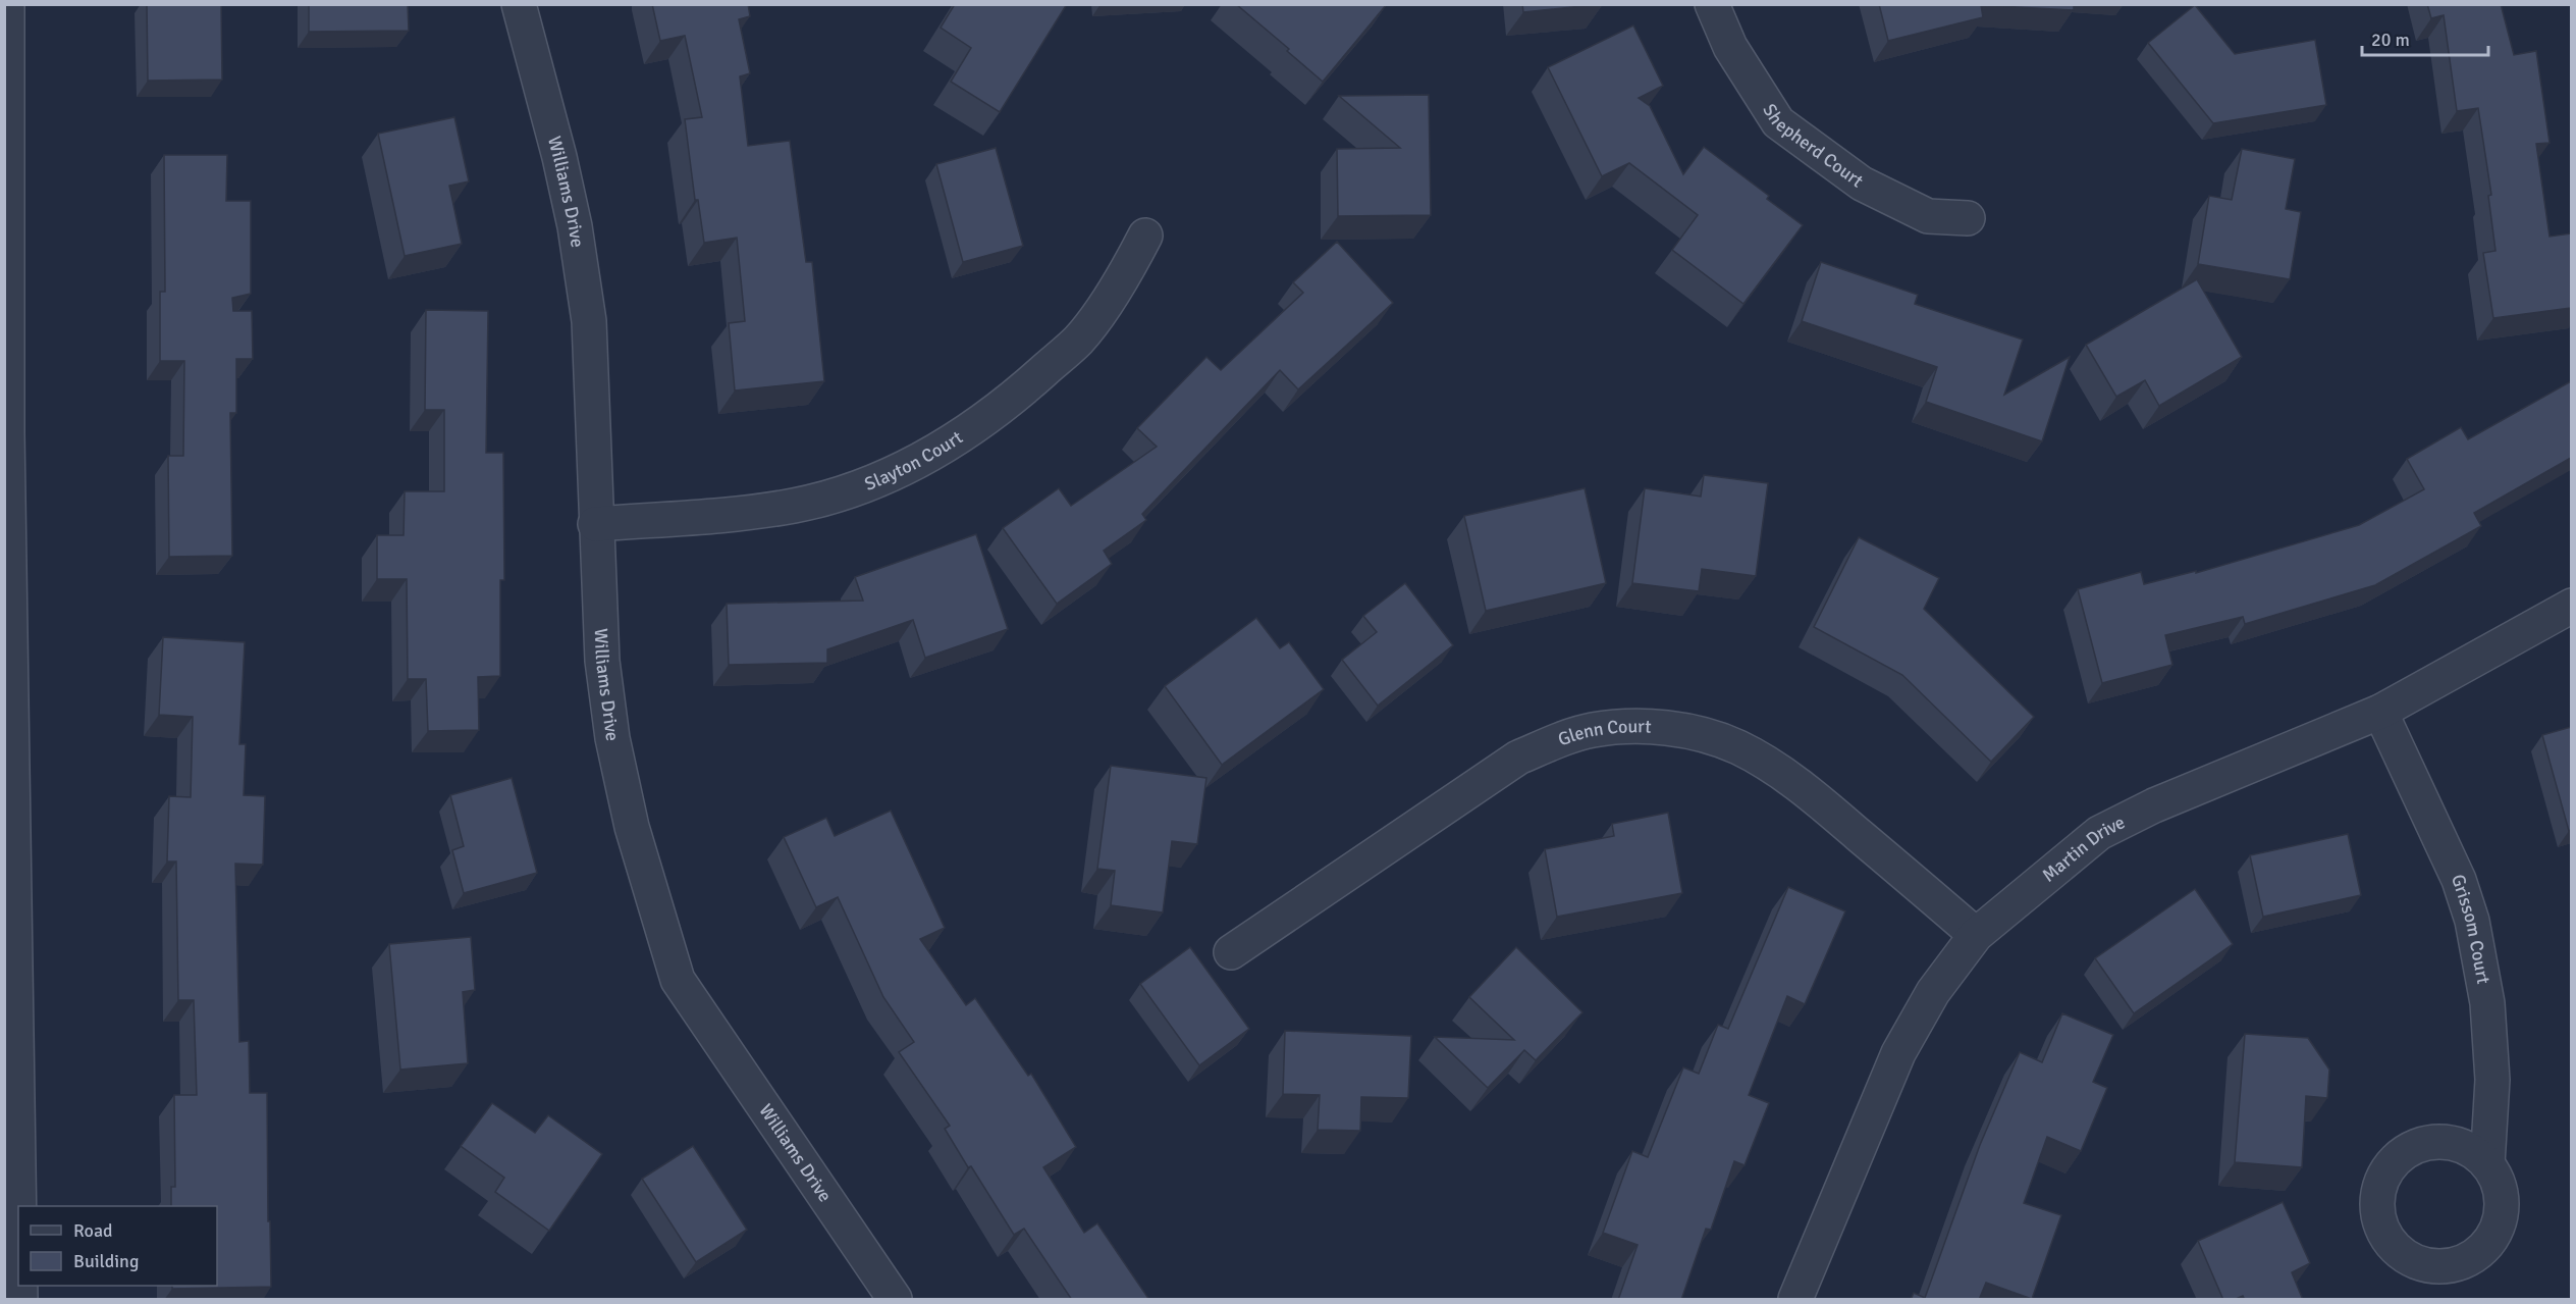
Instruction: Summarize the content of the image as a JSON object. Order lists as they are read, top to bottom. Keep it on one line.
{"streets":{"street":["Shepherd Court","Williams Drive","Slayton Court","Glenn Court","Martin Drive","Grissom Court"]},"crossings":[["Williams Drive","Slayton Court"],["Glenn Court","Martin Drive"],["Martin Drive","Grissom Court"]],"legend":["Road","Building"],"scale_bar":"20 m"}
